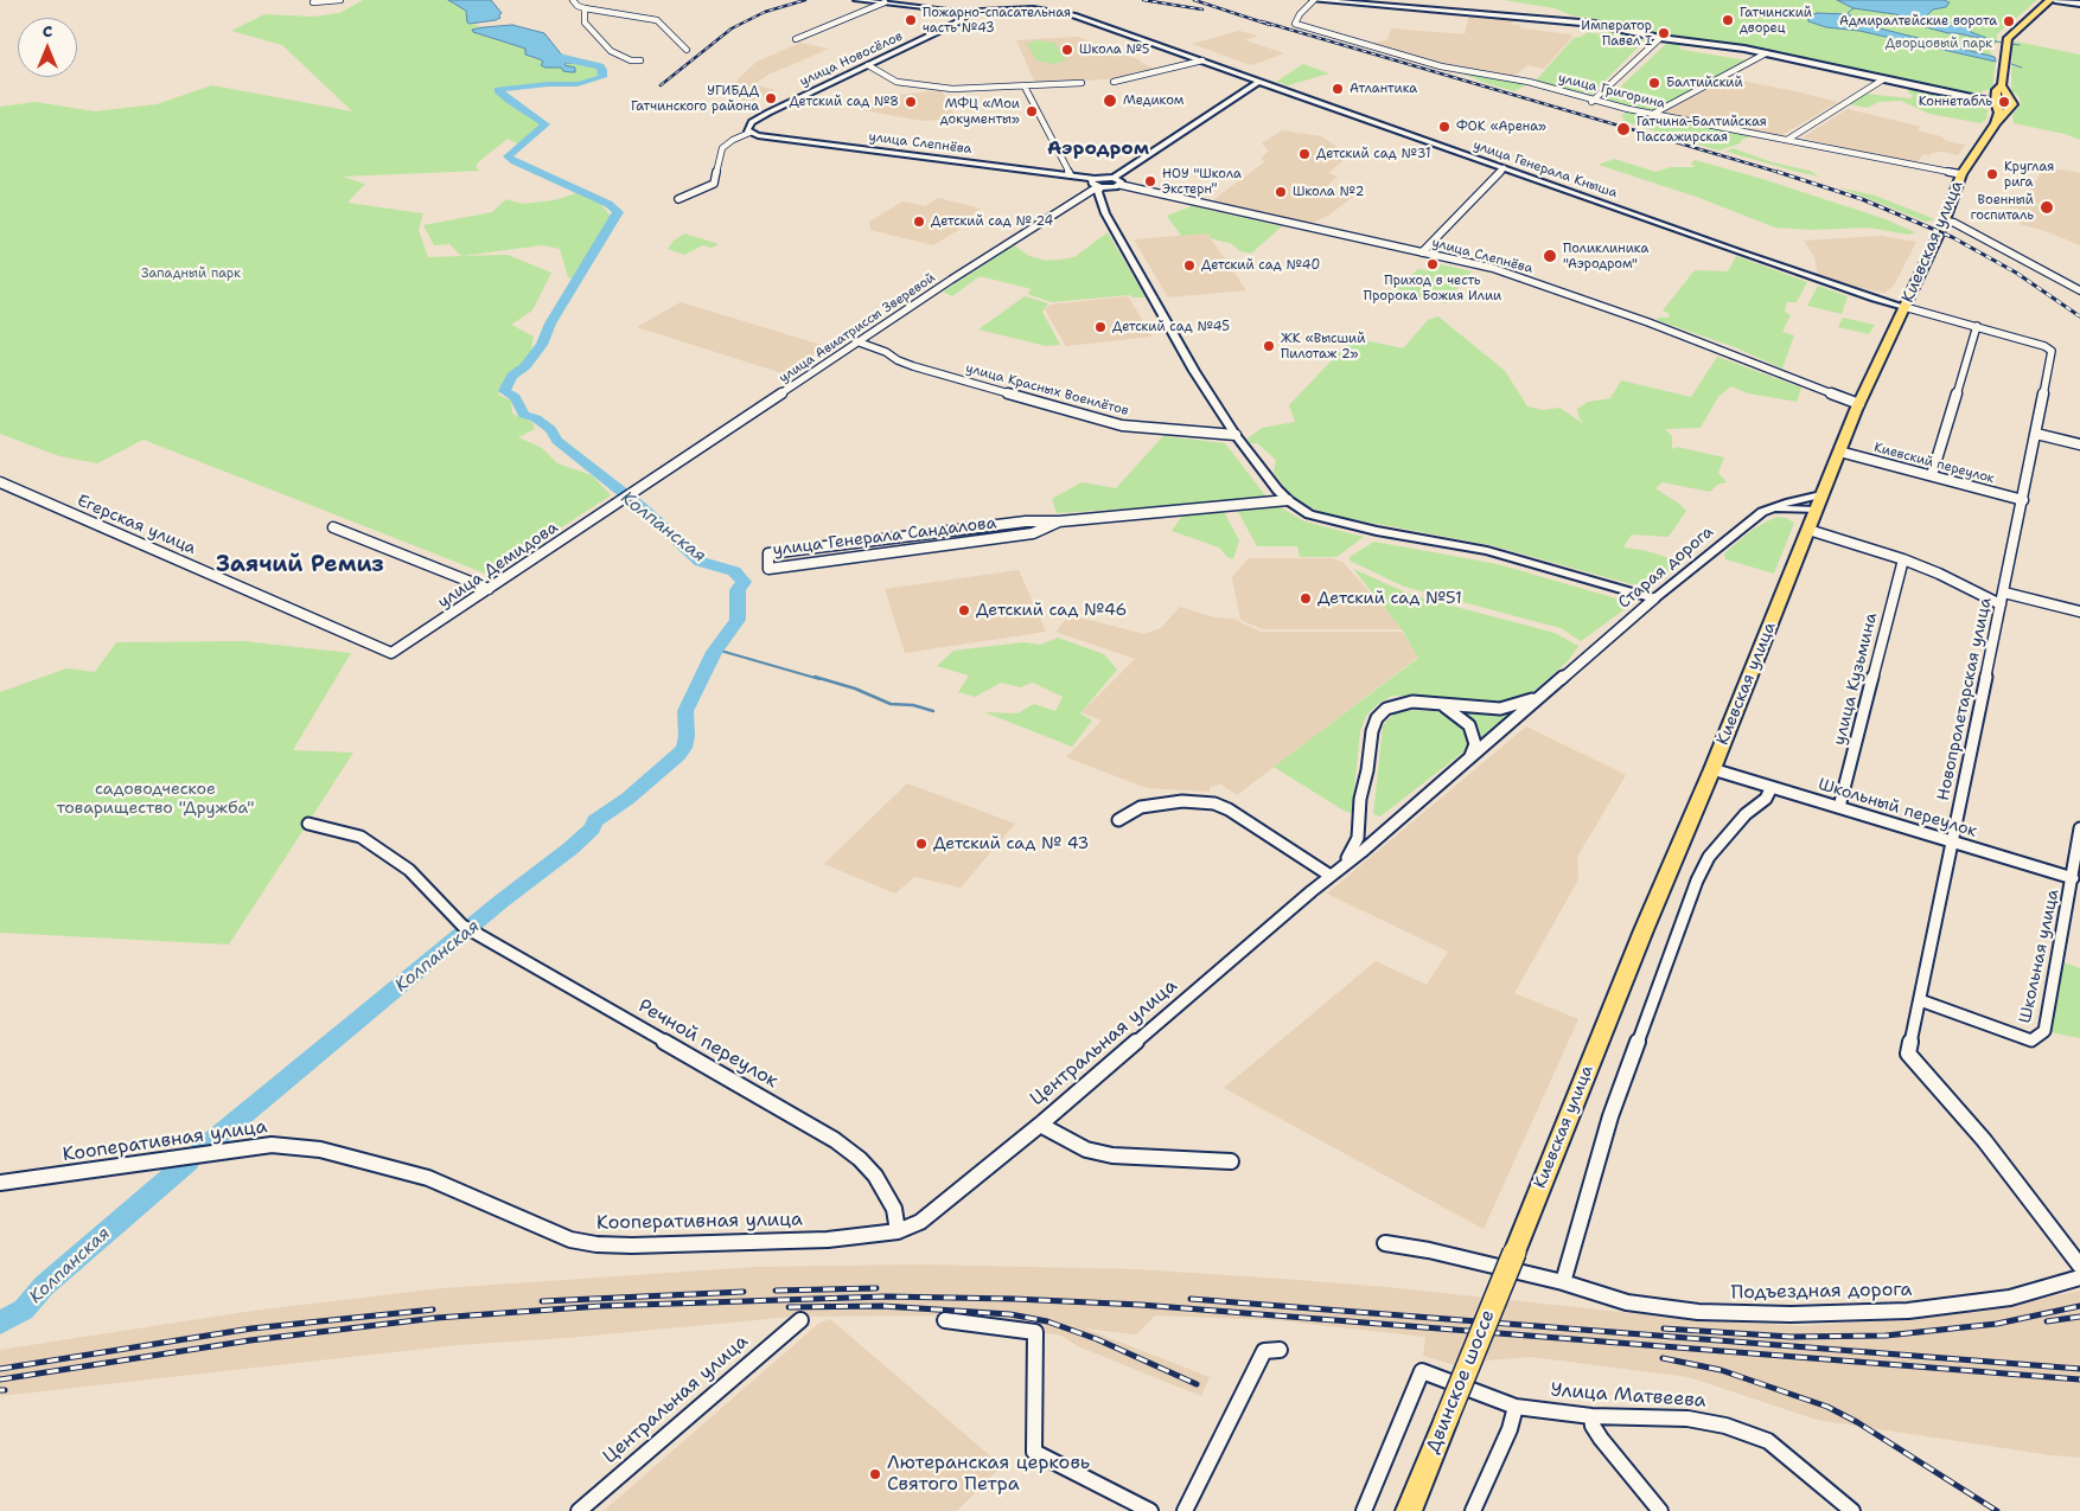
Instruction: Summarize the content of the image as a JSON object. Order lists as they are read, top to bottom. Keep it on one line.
{"streets":{"main road":["Киевская улица","Двинское шоссе"],"street":["улица Новосёлов","улица Григорина","улица Слепнёва","улица Генерала Кныша","улица Авиатриссы Зверевой","улица Красных Военлётов","Киевский переулок","Егерская улица","улица Генерала Сандалова","улица Демидова","Старая дорога","улица Кузьмина","Новопролетарская улица","Школьный переулок","Школьная улица","Центральная улица","Речной переулок","Кооперативная улица","Подъездная дорога","Улица Матвеева"]},"crossings":[["улица Новосёлов","улица Слепнёва"],["улица Новосёлов","улица Генерала Кныша"],["улица Григорина","Киевская улица"],["улица Слепнёва","Киевская улица"],["улица Слепнёва","улица Авиатриссы Зверевой"],["улица Генерала Кныша","Киевская улица"],["Киевская улица","Киевский переулок"],["Киевская улица","Старая дорога"],["Киевская улица","Школьный переулок"],["Киевская улица","Двинское шоссе"],["улица Авиатриссы Зверевой","улица Красных Военлётов"],["улица Авиатриссы Зверевой","улица Демидова"],["Киевский переулок","Новопролетарская улица"],["Егерская улица","улица Демидова"],["Старая дорога","Центральная улица"],["улица Кузьмина","Школьный переулок"],["Новопролетарская улица","Школьный переулок"],["Новопролетарская улица","Школьная улица"],["Школьный переулок","Школьная улица"],["Центральная улица","Кооперативная улица"],["Речной переулок","Кооперативная улица"]],"districts":["Аэродром","Заячий Ремиз"],"water":["Колпанская"],"parks":["Дворцовый парк","Западный парк","садоводческое товарищество \"Дружба\""],"places":["Пожарно-спасательная часть №43","Гатчинский дворец","Адмиралтейские ворота","Император Павел I","Школа №5","Балтийский","Атлантика","УГИБДД Гатчинского района","Медиком","Детский сад №8","Коннетабль","МФЦ «Мои документы»","ФОК «Арена»","Гатчина-Балтийская Пассажирская","Детский сад №31","Круглая рига","НОУ \"Школа Экстерн\"","Школа №2","Военный госпиталь","Детский сад № 24","Поликлиника \"Аэродром\"","Приход в честь Пророка Божия Илии","Детский сад №40","Детский сад №45","ЖК «Высший Пилотаж 2»","Детский сад №51","Детский сад №46","Детский сад № 43","Лютеранская церковь Святого Петра"],"north":"top"}
